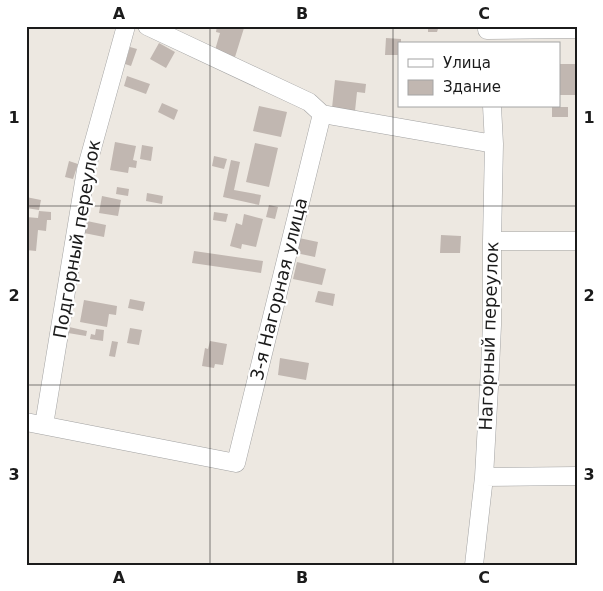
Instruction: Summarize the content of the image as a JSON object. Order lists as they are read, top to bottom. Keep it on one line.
{"streets":{"street":["Подгорный переулок","3-я Нагорная улица","Нагорный переулок"]},"crossings":[["Подгорный переулок","3-я Нагорная улица"]],"legend":["Улица","Здание"],"grid":{"columns":["A","B","C"],"rows":["1","2","3"]}}
